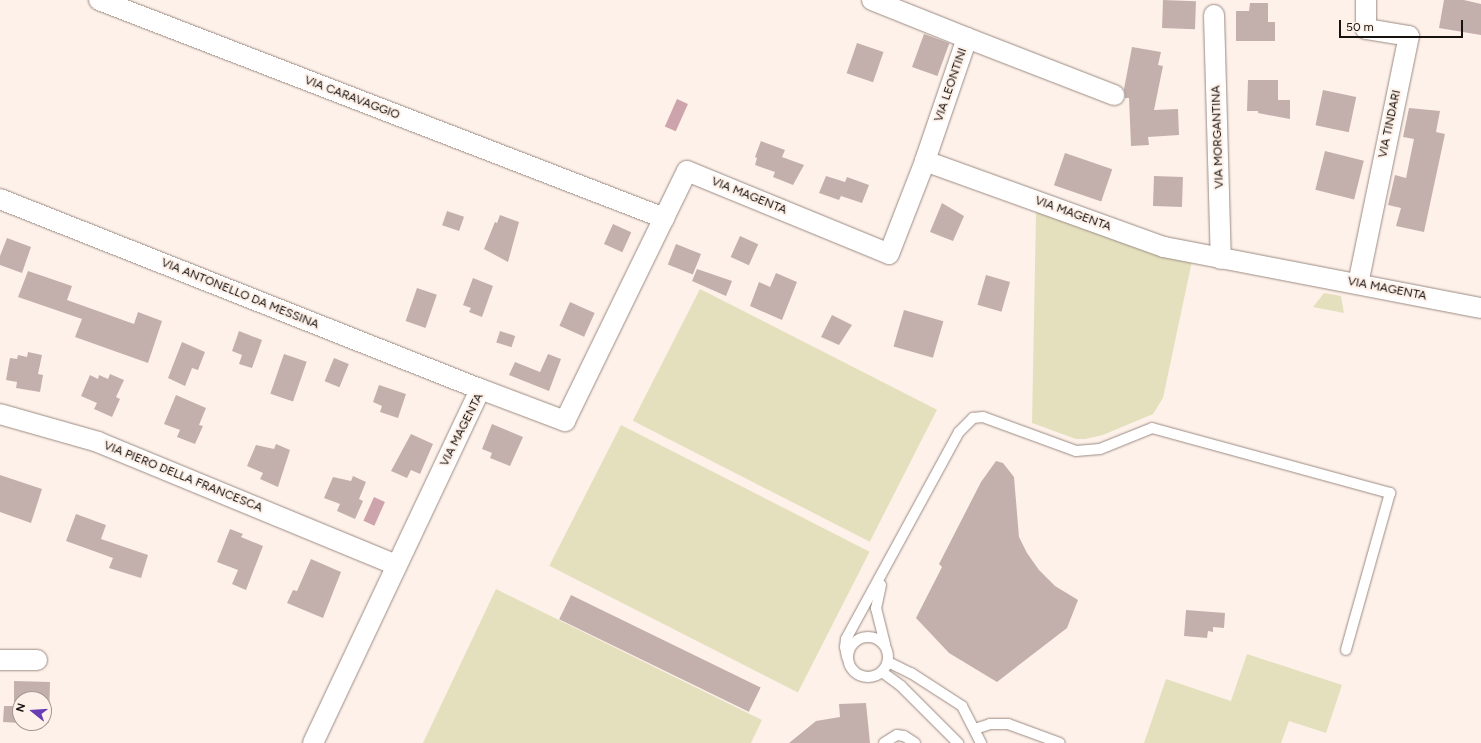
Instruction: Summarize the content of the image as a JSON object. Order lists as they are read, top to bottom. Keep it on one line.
{"streets":{"street":["VIA LEONTINI","VIA CARAVAGGIO","VIA TINDARI","VIA MORGANTINA","VIA MAGENTA","VIA ANTONELLO DA MESSINA","VIA PIERO DELLA FRANCESCA"]},"crossings":[["VIA LEONTINI","VIA MAGENTA"],["VIA CARAVAGGIO","VIA MAGENTA"],["VIA TINDARI","VIA MAGENTA"],["VIA MORGANTINA","VIA MAGENTA"],["VIA MAGENTA","VIA ANTONELLO DA MESSINA"],["VIA MAGENTA","VIA PIERO DELLA FRANCESCA"]],"scale_bar":"50 m","north":"left"}
